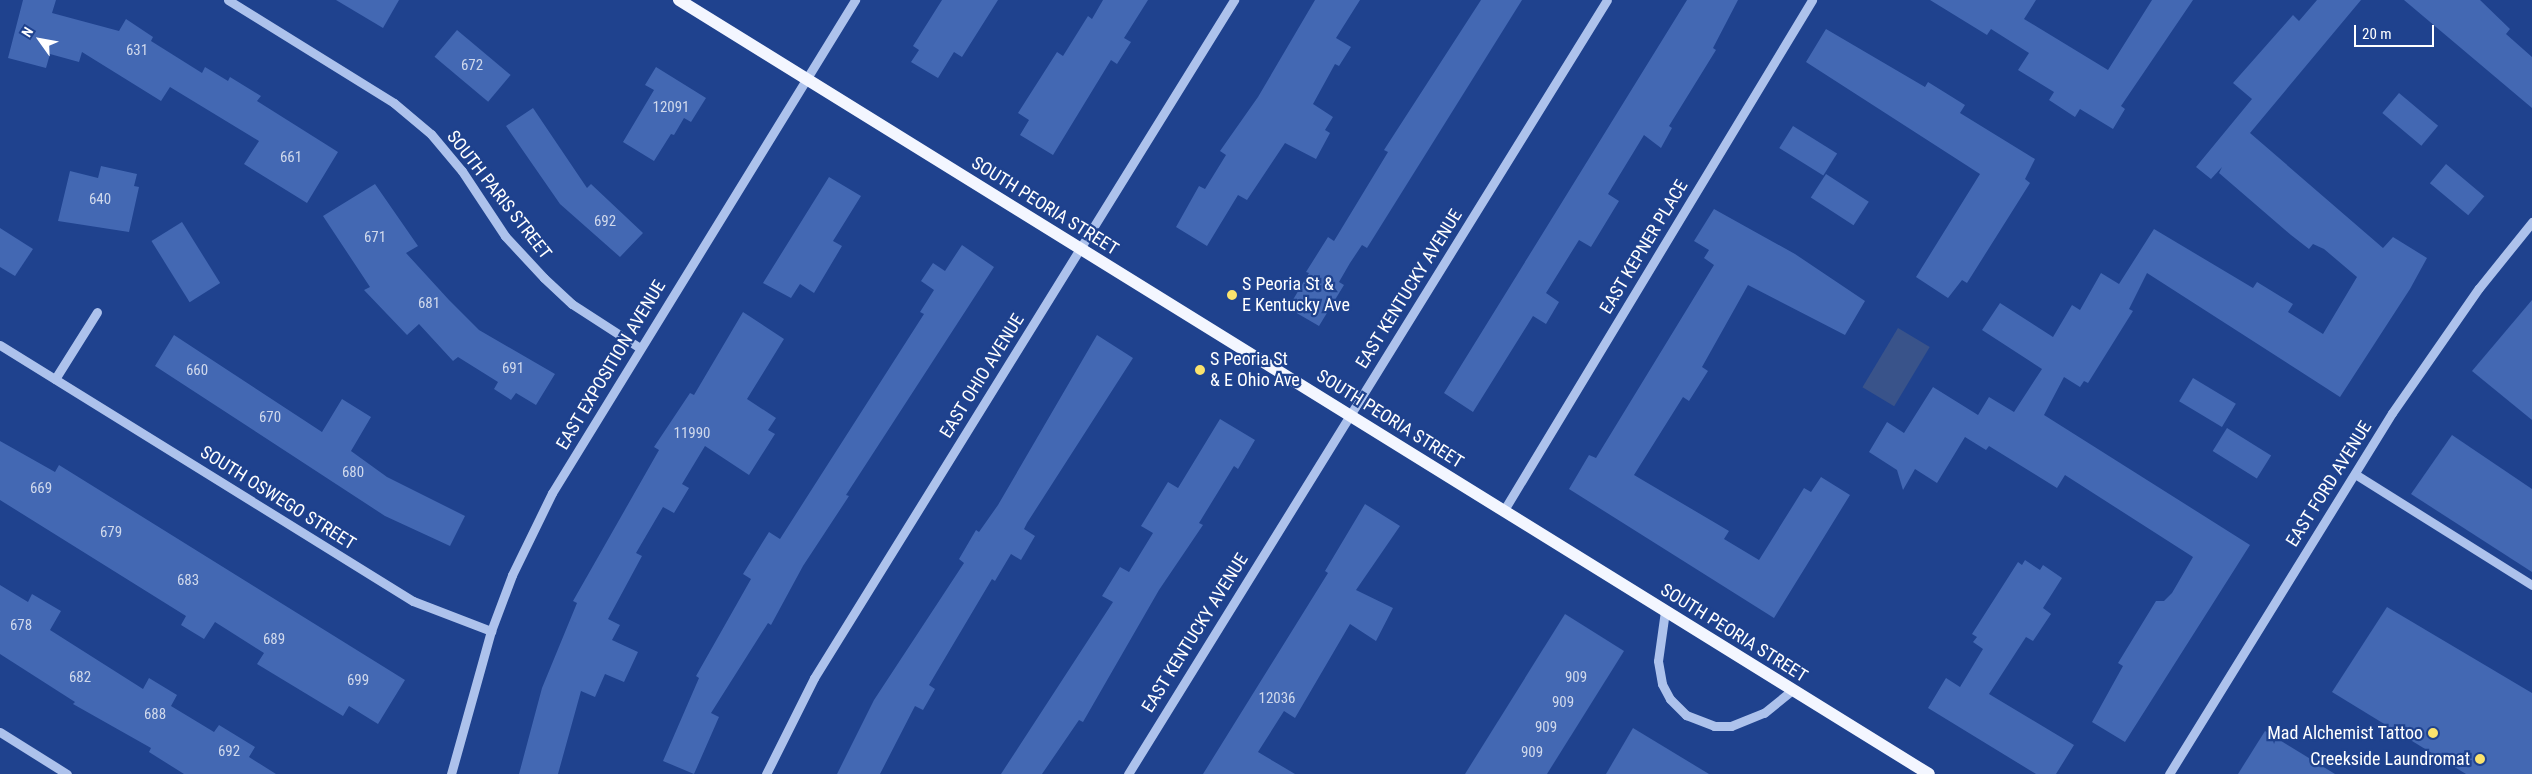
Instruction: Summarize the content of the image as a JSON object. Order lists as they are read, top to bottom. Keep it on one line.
{"streets":{"main road":["SOUTH PEORIA STREET"],"street":["SOUTH PARIS STREET","EAST KEPNER PLACE","EAST KENTUCKY AVENUE","EAST EXPOSITION AVENUE","EAST OHIO AVENUE","EAST FORD AVENUE","SOUTH OSWEGO STREET"]},"crossings":[["SOUTH PARIS STREET","EAST EXPOSITION AVENUE"],["SOUTH PEORIA STREET","EAST KEPNER PLACE"],["SOUTH PEORIA STREET","EAST KENTUCKY AVENUE"],["SOUTH PEORIA STREET","EAST EXPOSITION AVENUE"],["SOUTH PEORIA STREET","EAST OHIO AVENUE"],["EAST EXPOSITION AVENUE","SOUTH OSWEGO STREET"]],"places":["S Peoria St & E Kentucky Ave","S Peoria St & E Ohio Ave","Mad Alchemist Tattoo","Creekside Laundromat"],"house_numbers":["631","672","12091","661","640","692","671","681","691","660","670","11990","680","669","679","683","678","689","682","909","699","12036","909","688","909","692","909"],"scale_bar":"20 m","north":"top left"}
